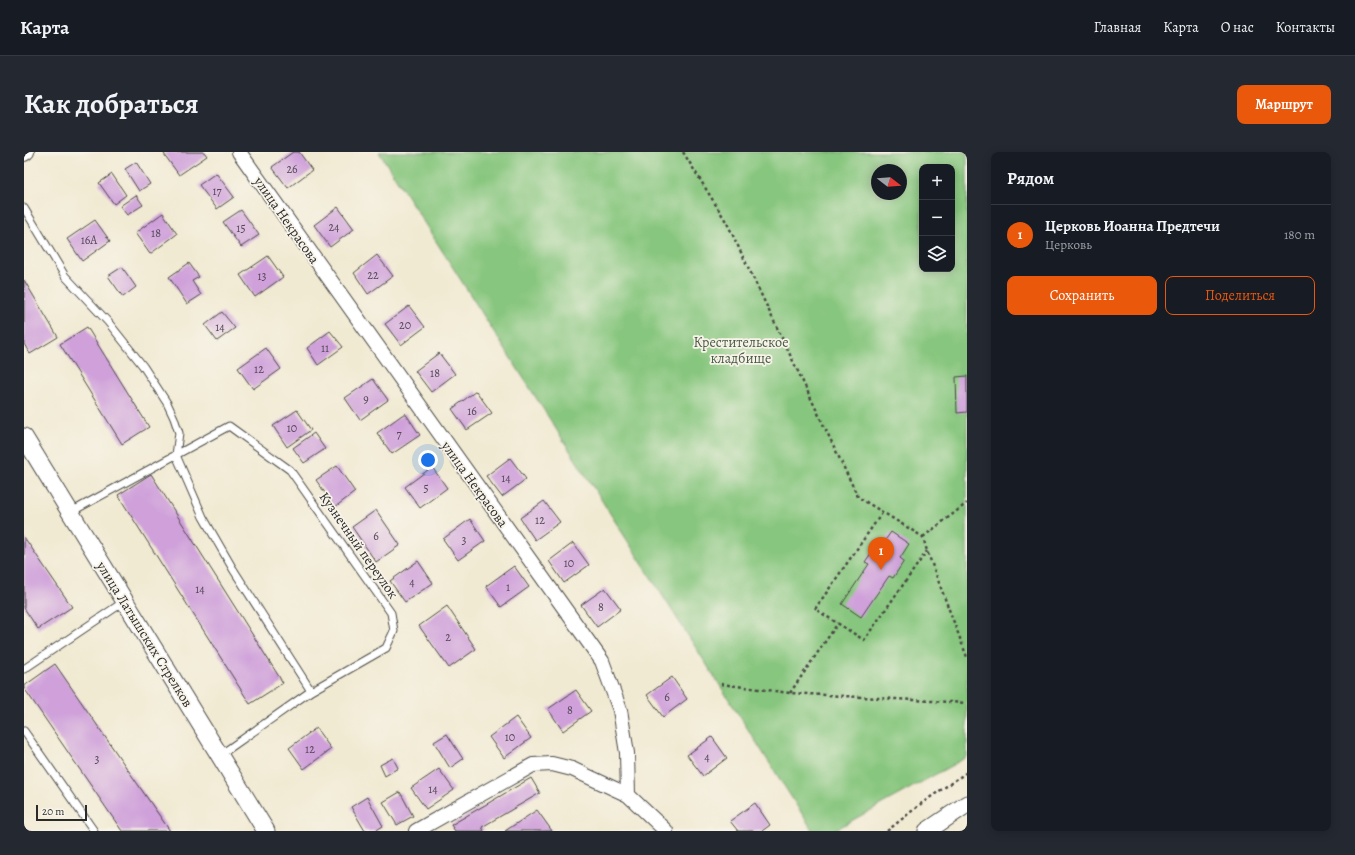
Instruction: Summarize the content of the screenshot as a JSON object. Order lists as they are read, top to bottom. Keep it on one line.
{"streets":{"street":["улица Некрасова","улица Латышских Стрелков"],"lane":["Кузнечный переулок"]},"crossings":[["Кузнечный переулок","улица Латышских Стрелков"]],"parks":["Крестительское кладбище"],"house_numbers":["26","17","24","15","18","16А","22","13","20","14","11","12","18","9","16","10","7","14","5","12","6","3","10","4","1","14","8","2","6","8","10","12","4","3","14"],"scale_bar":"20 m","north":"right","page":{"header":"Карта","nav":["Главная","Карта","О нас","Контакты"],"title":"Как добраться","buttons":["Маршрут",["Сохранить","Поделиться"]],"heading":"Рядом","map_buttons":["+","−"],"list":[{"mark":"1","name":"Церковь Иоанна Предтечи","note":"Церковь","value":"180 m"}],"pins":"1","scale":"20 m"}}
